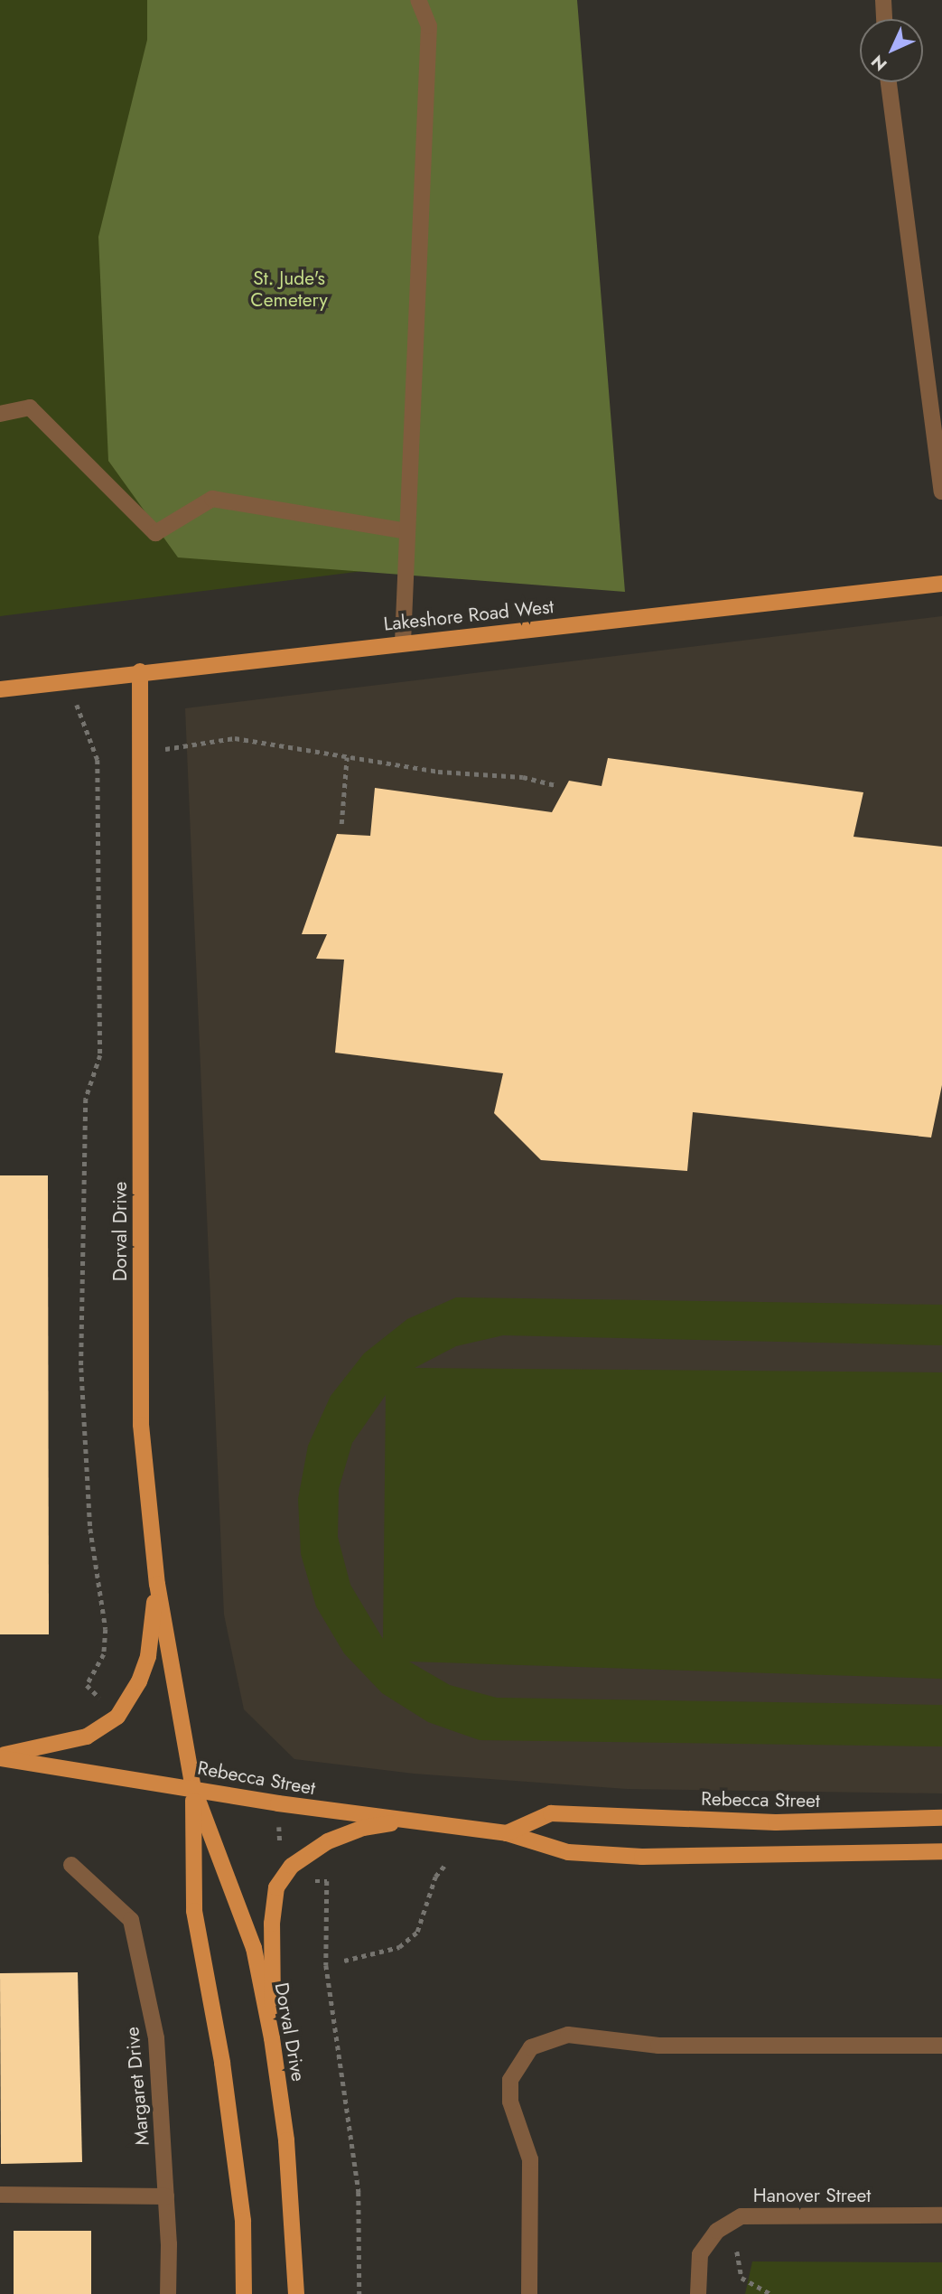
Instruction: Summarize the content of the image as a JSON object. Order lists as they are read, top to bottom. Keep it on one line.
{"streets":{"main road":["Lakeshore Road West","Dorval Drive","Rebecca Street"],"street":["Margaret Drive","Hanover Street"]},"crossings":[["Lakeshore Road West","Dorval Drive"],["Dorval Drive","Rebecca Street"]],"parks":["St. Jude's Cemetery"],"north":"bottom left"}
